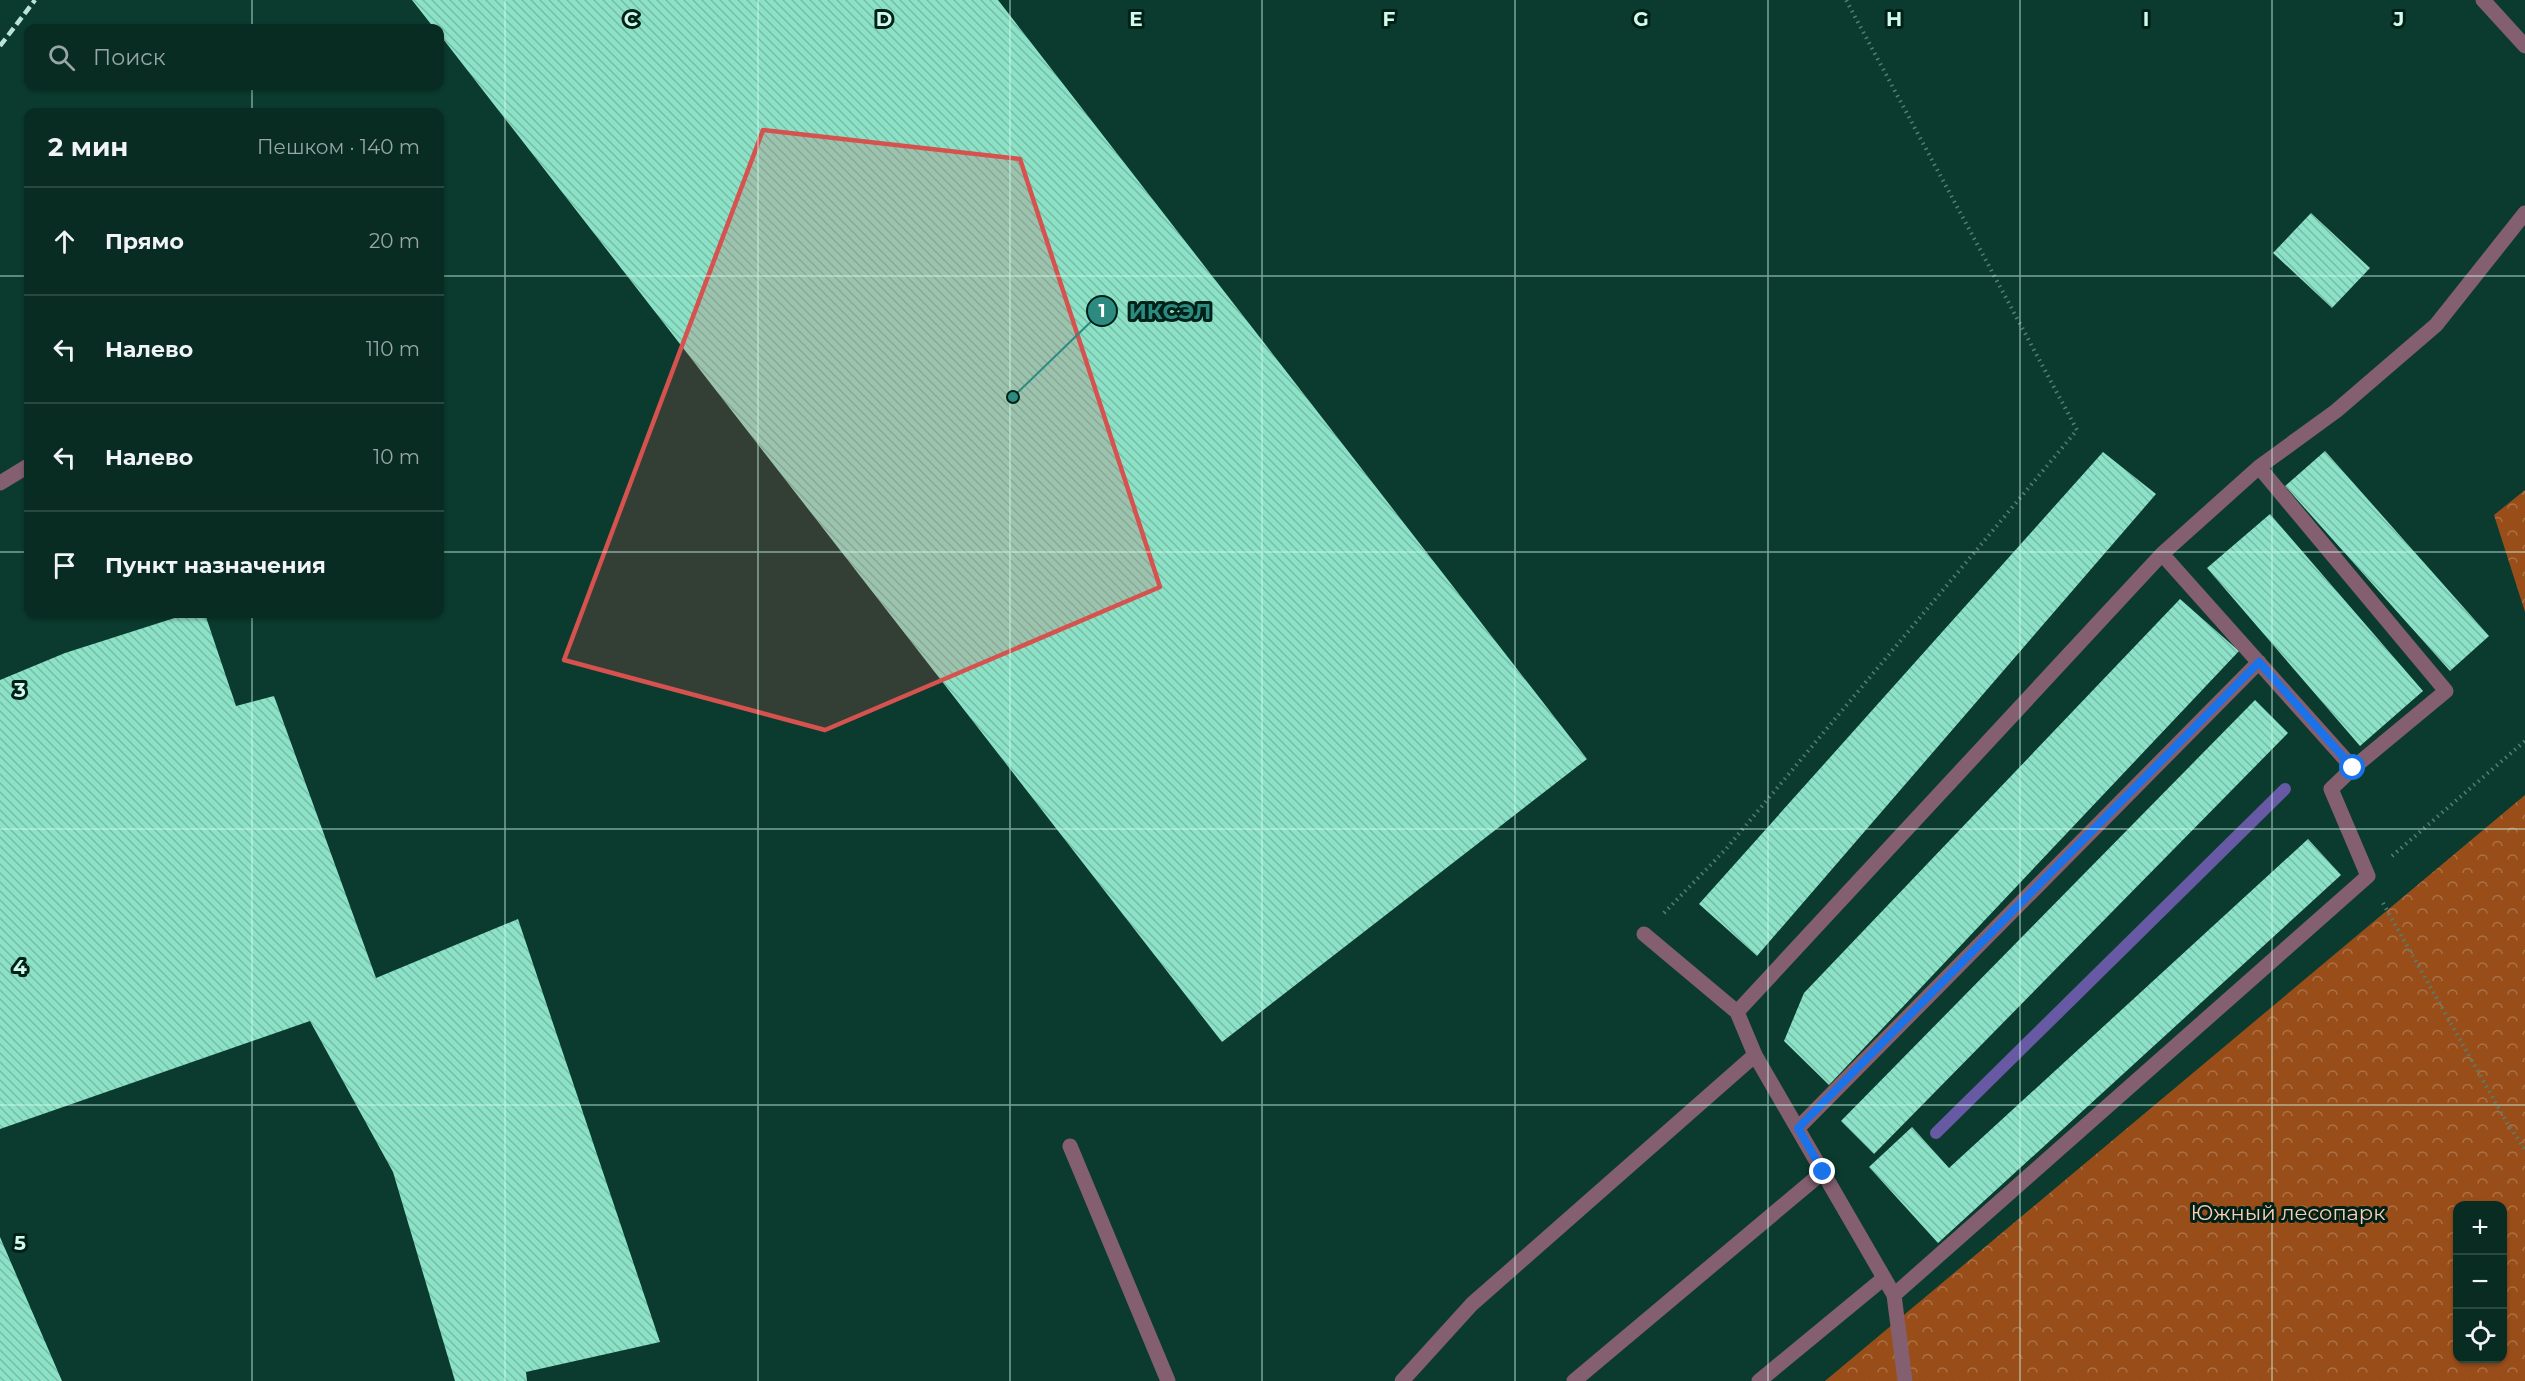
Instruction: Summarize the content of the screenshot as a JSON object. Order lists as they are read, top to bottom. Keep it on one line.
{"parks":["Южный лесопарк"],"places":["ИКСЭЛ"],"page":{"search":"Поиск","heading":["2 мин","Пешком · 140 m"],"list":[["Прямо","20 m"],["Налево","110 m"],["Налево","10 m"],"Пункт назначения"],"map_buttons":["+","−"]},"grid":{"columns":["C","D","E","F","G","H","I","J"],"rows":["3","4","5"]}}
